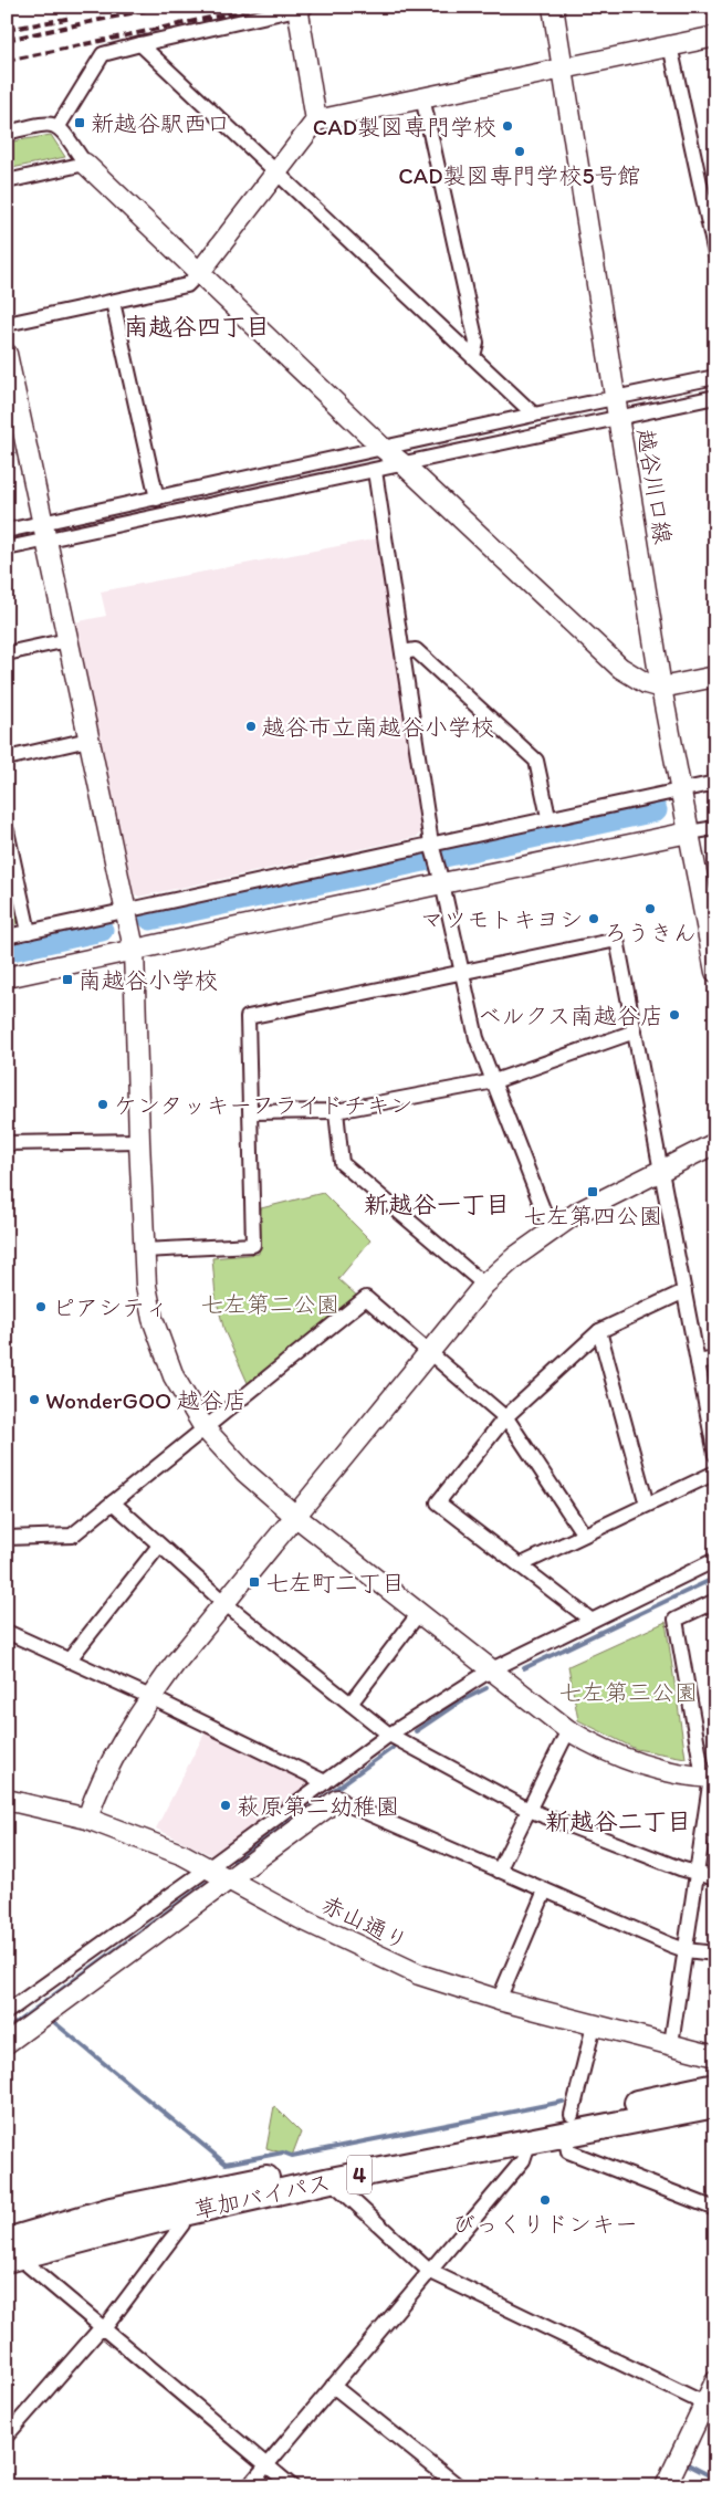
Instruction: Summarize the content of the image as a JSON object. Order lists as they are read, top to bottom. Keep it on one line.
{"streets":{"highway":["4","草加バイパス"],"street":["越谷川口線","赤山通り"]},"districts":["南越谷四丁目","新越谷一丁目","新越谷二丁目"],"parks":["七左第二公園","七左第三公園"],"places":{"transit":["新越谷駅西口","南越谷小学校","七左第四公園","七左町二丁目"],"other":["CAD製図専門学校","CAD製図専門学校5号館","越谷市立南越谷小学校","ろうきん","マツモトキヨシ","ベルクス南越谷店","ケンタッキーフライドチキン","ピアシティ","WonderGOO 越谷店","萩原第二幼稚園","びっくりドンキー"]}}
